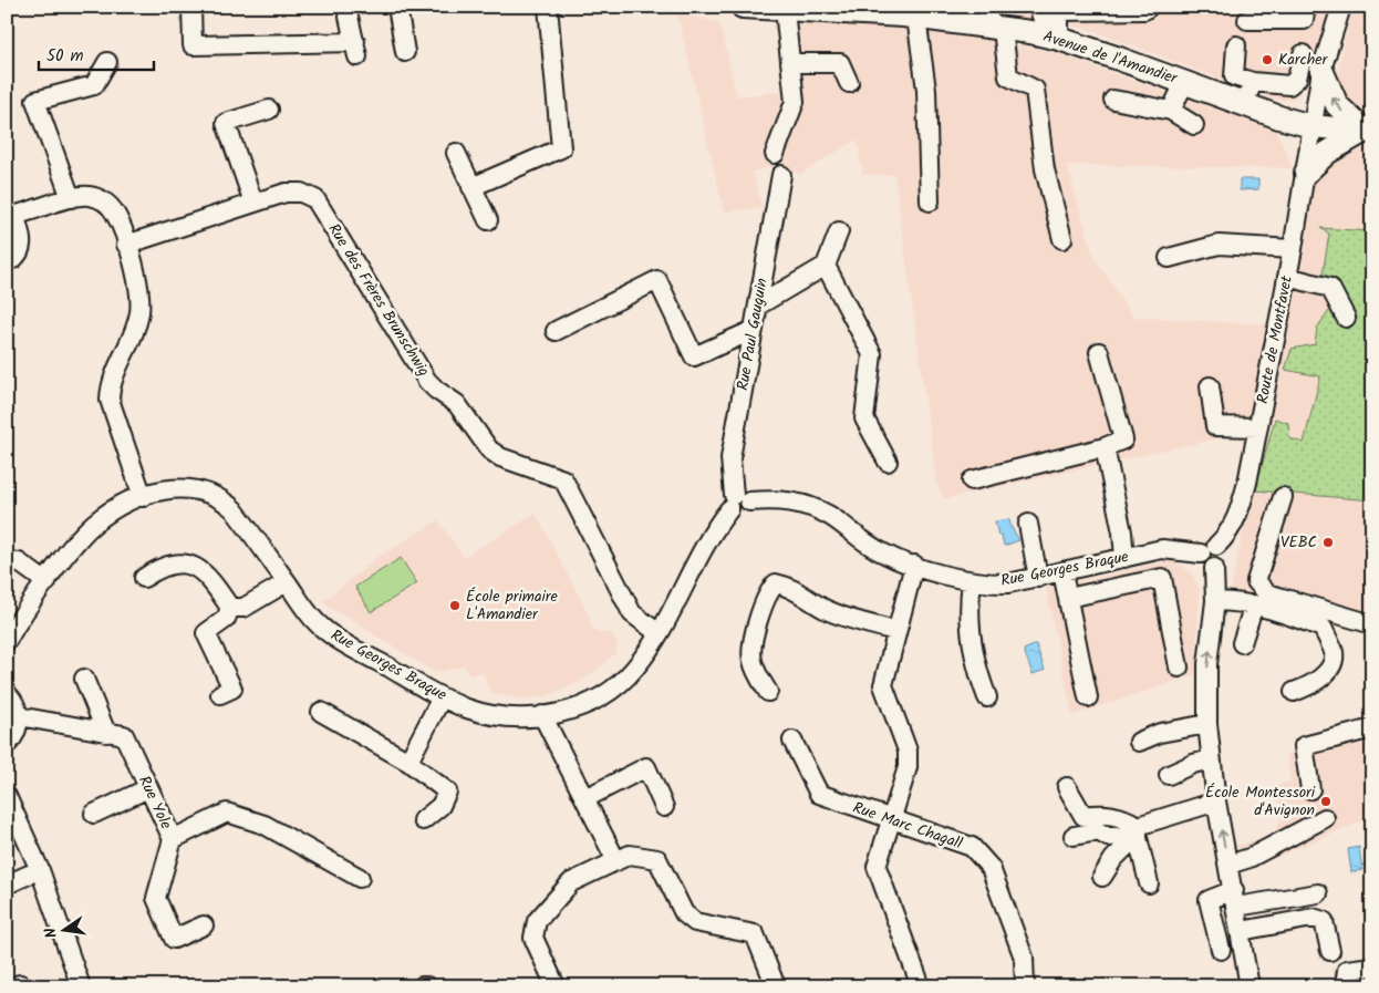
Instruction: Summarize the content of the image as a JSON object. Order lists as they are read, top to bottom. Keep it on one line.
{"streets":{"main road":["Avenue de l'Amandier"],"street":["Rue des Frères Brunschwig","Rue Paul Gauguin","Route de Montfavet","Rue Georges Braque","Rue Yole","Rue Marc Chagall"]},"crossings":[["Avenue de l'Amandier","Route de Montfavet"],["Rue des Frères Brunschwig","Rue Georges Braque"],["Rue Paul Gauguin","Rue Georges Braque"],["Route de Montfavet","Rue Georges Braque"]],"places":["Karcher","VEBC","École primaire L'Amandier","École Montessori d'Avignon"],"scale_bar":"50 m","north":"left"}
